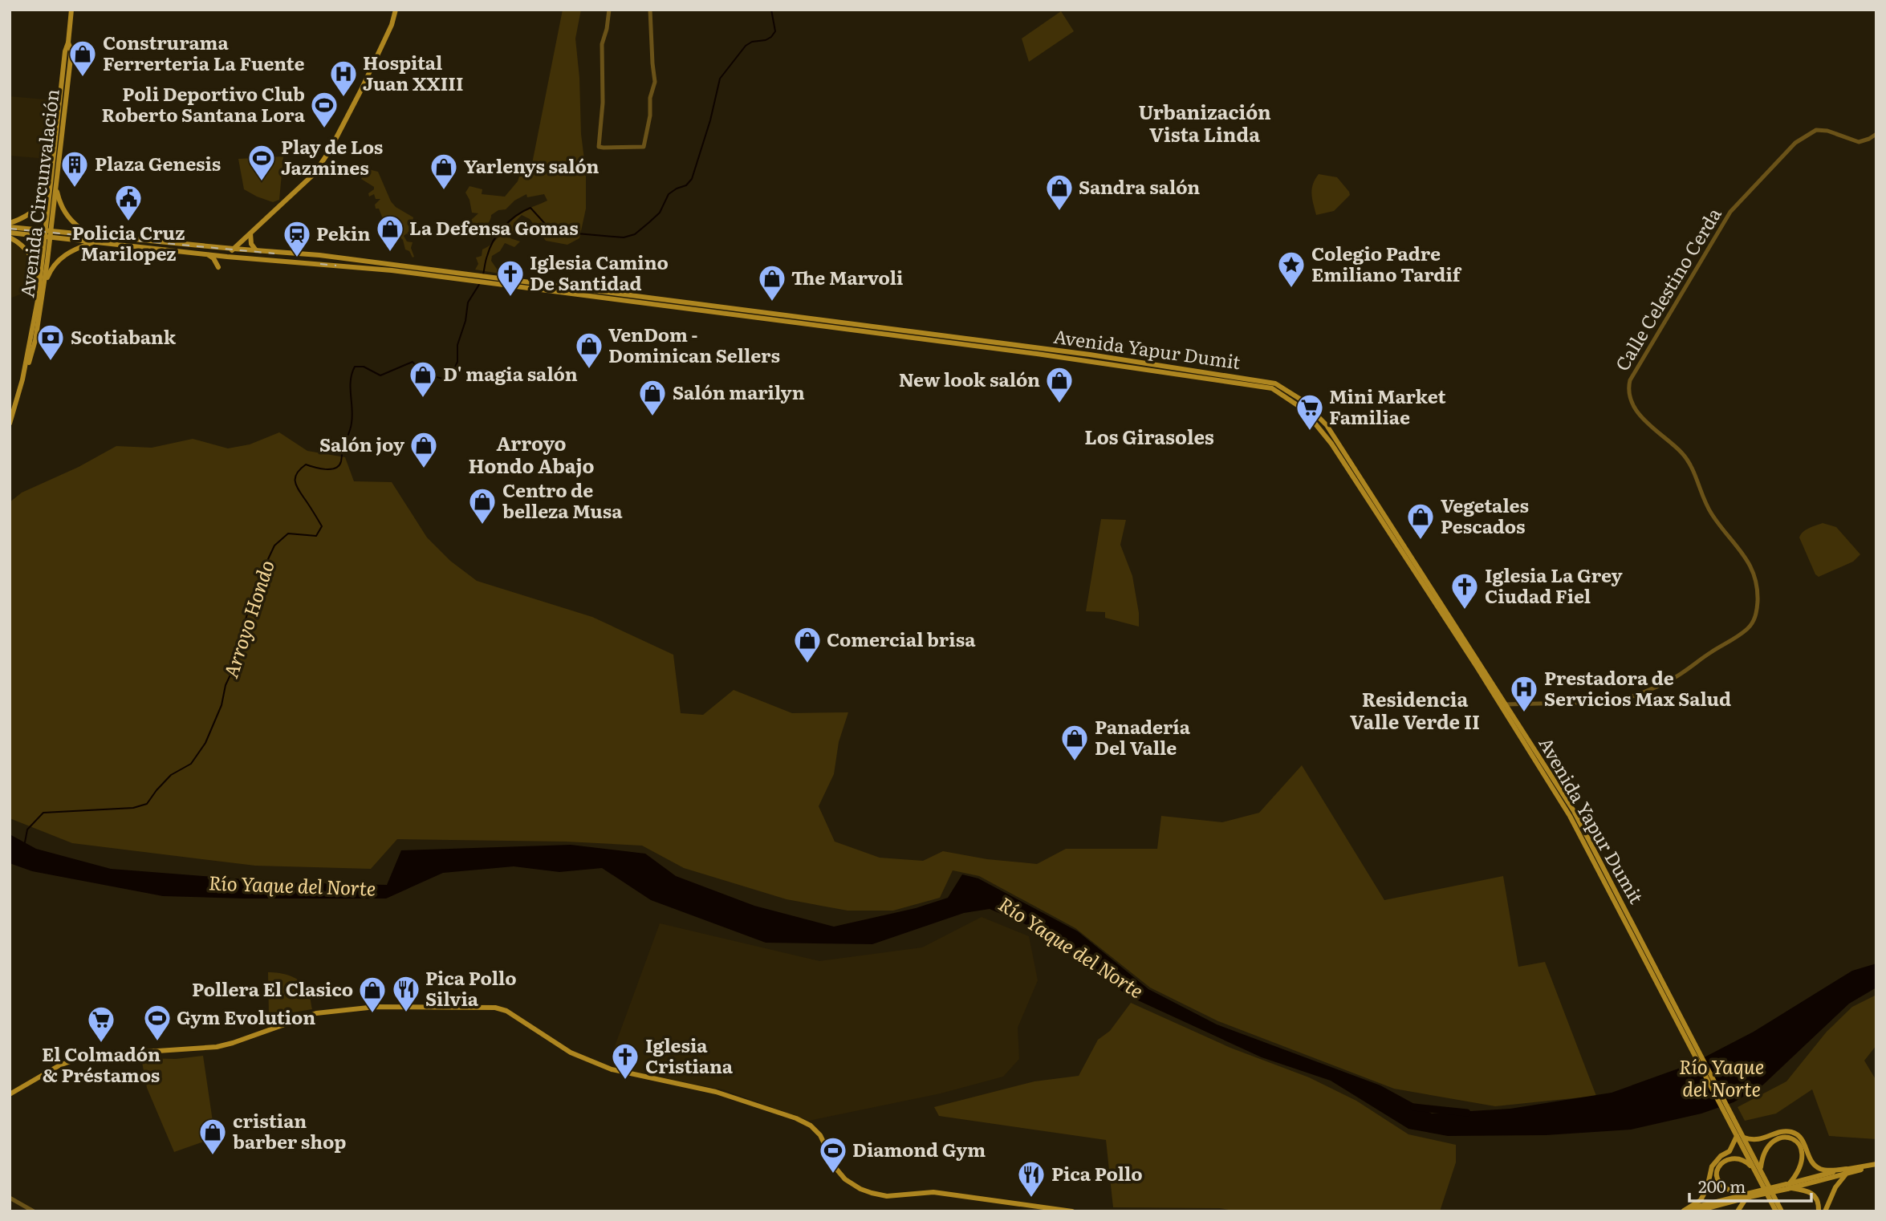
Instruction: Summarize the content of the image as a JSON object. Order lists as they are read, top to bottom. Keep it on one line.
{"streets":{"main road":["Avenida Circunvalación","Avenida Yapur Dumit"],"street":["Calle Celestino Cerda"]},"crossings":[["Avenida Circunvalación","Avenida Yapur Dumit"],["Calle Celestino Cerda","Avenida Yapur Dumit"]],"districts":["Urbanización Vista Linda","Los Girasoles","Arroyo Hondo Abajo","Residencia Valle Verde II"],"water":["Arroyo Hondo","Río Yaque del Norte"],"places":{"shop":["Construrama Ferrerteria La Fuente","Yarlenys salón","Sandra salón","La Defensa Gomas","The Marvoli","VenDom - Dominican Sellers","D' magia salón","New look salón","Salón marilyn","Salón joy","Centro de belleza Musa","Vegetales Pescados","Comercial brisa","Panadería Del Valle","Pollera El Clasico","cristian barber shop"],"hospital":["Hospital Juan XXIII","Prestadora de Servicios Max Salud"],"sports":["Poli Deportivo Club Roberto Santana Lora","Play de Los Jazmines","Gym Evolution","Diamond Gym"],"building":["Plaza Genesis"],"public building":["Policia Cruz Marilopez"],"station":["Pekin"],"place":["Colegio Padre Emiliano Tardif"],"church":["Iglesia Camino De Santidad","Iglesia La Grey Ciudad Fiel","Iglesia Cristiana"],"bank":["Scotiabank"],"supermarket":["Mini Market Familiae","El Colmadón & Préstamos"],"restaurant":["Pica Pollo Silvia","Pica Pollo"]},"scale_bar":"200 m"}
